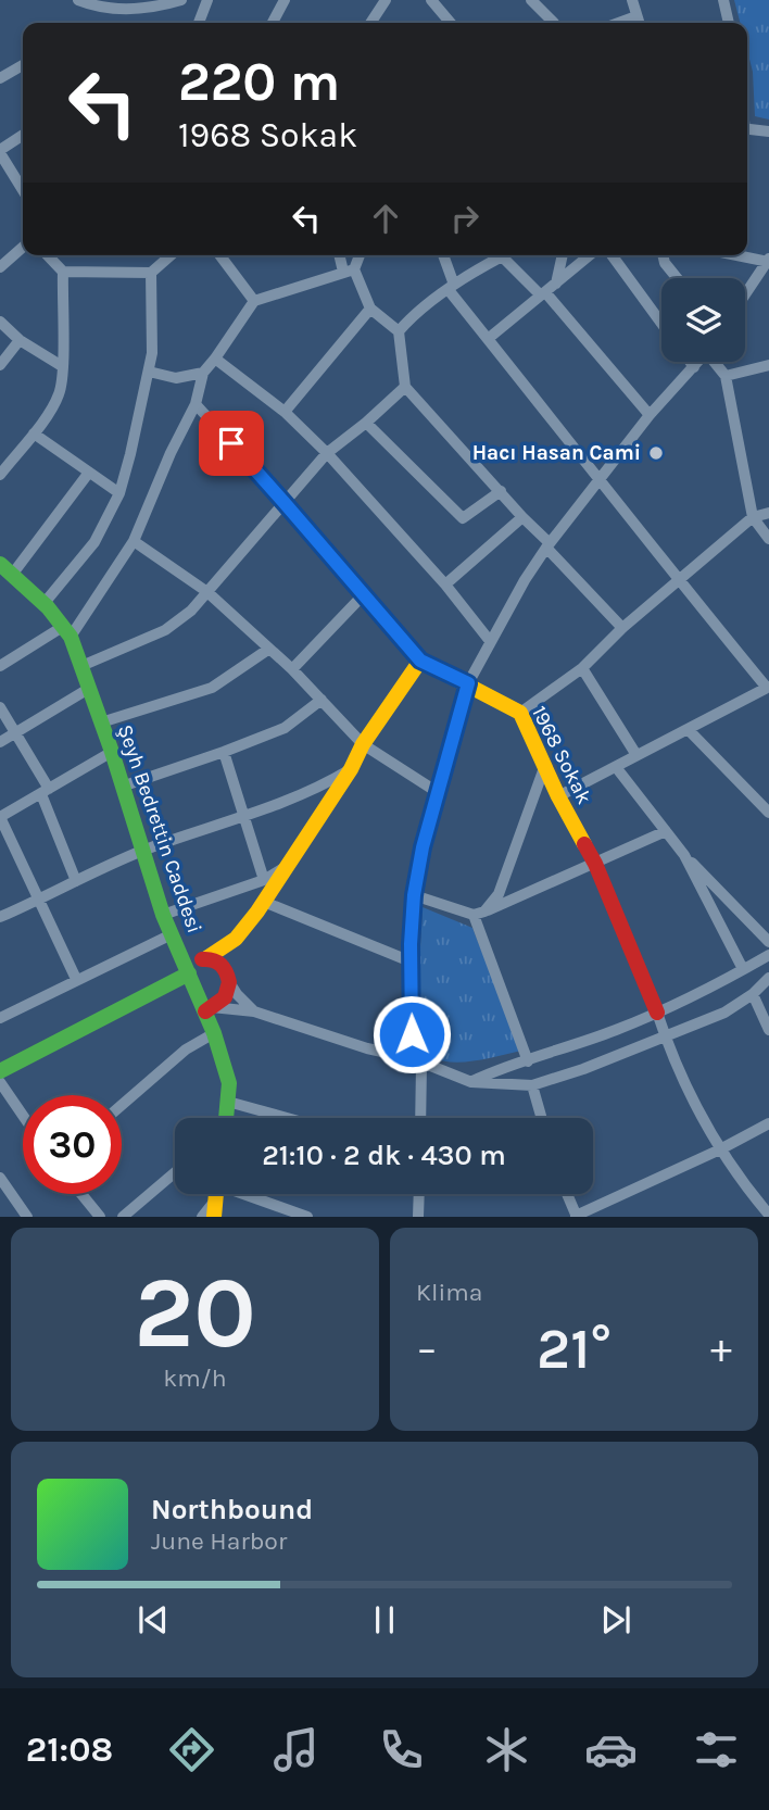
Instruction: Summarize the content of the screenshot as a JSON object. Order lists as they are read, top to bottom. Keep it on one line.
{"streets":{"street":["1968 Sokak","Şeyh Bedrettin Caddesi"]},"places":["Hacı Hasan Cami"],"page":{"turn":["220 m","1968 Sokak"],"limit":"30","trip":"21:10 · 2 dk · 430 m","tile":[["20","km/h"],"Klima"],"heat":["−","21°","+"],"song":["Northbound","June Harbor"],"tabs":"21:08"}}
